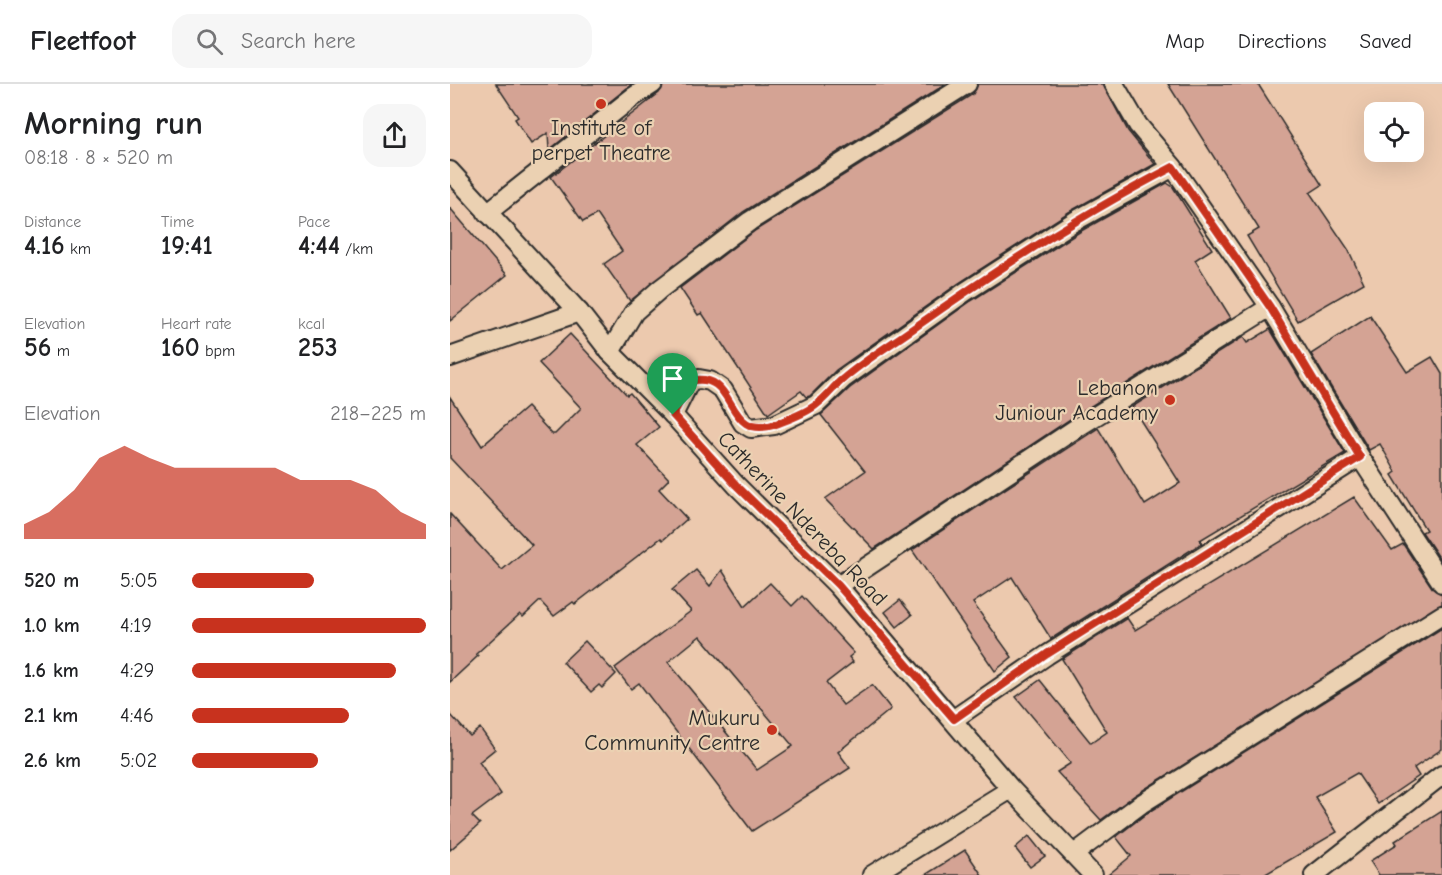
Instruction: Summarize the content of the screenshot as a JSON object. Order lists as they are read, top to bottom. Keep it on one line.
{"streets":{"street":["Catherine Ndereba Road"]},"places":["Institute of perpet Theatre","Lebanon Juniour Academy","Mukuru Community Centre"],"page":{"header":"Fleetfoot","search":"Search here","nav":["Map","Directions","Saved"],"heading":["Morning run","08:18 · 8 × 520 m"],"stats":[["Distance","4.16 km"],["Time","19:41"],["Pace","4:44 /km"],["Elevation","56 m"],["Heart rate","160 bpm"],["kcal","253"]],"chart":["Elevation","218–225 m"],"list":[{"name":"520 m","note":"5:05"},{"name":"1.0 km","note":"4:19"},{"name":"1.6 km","note":"4:29"},{"name":"2.1 km","note":"4:46"},{"name":"2.6 km","note":"5:02"}]}}
